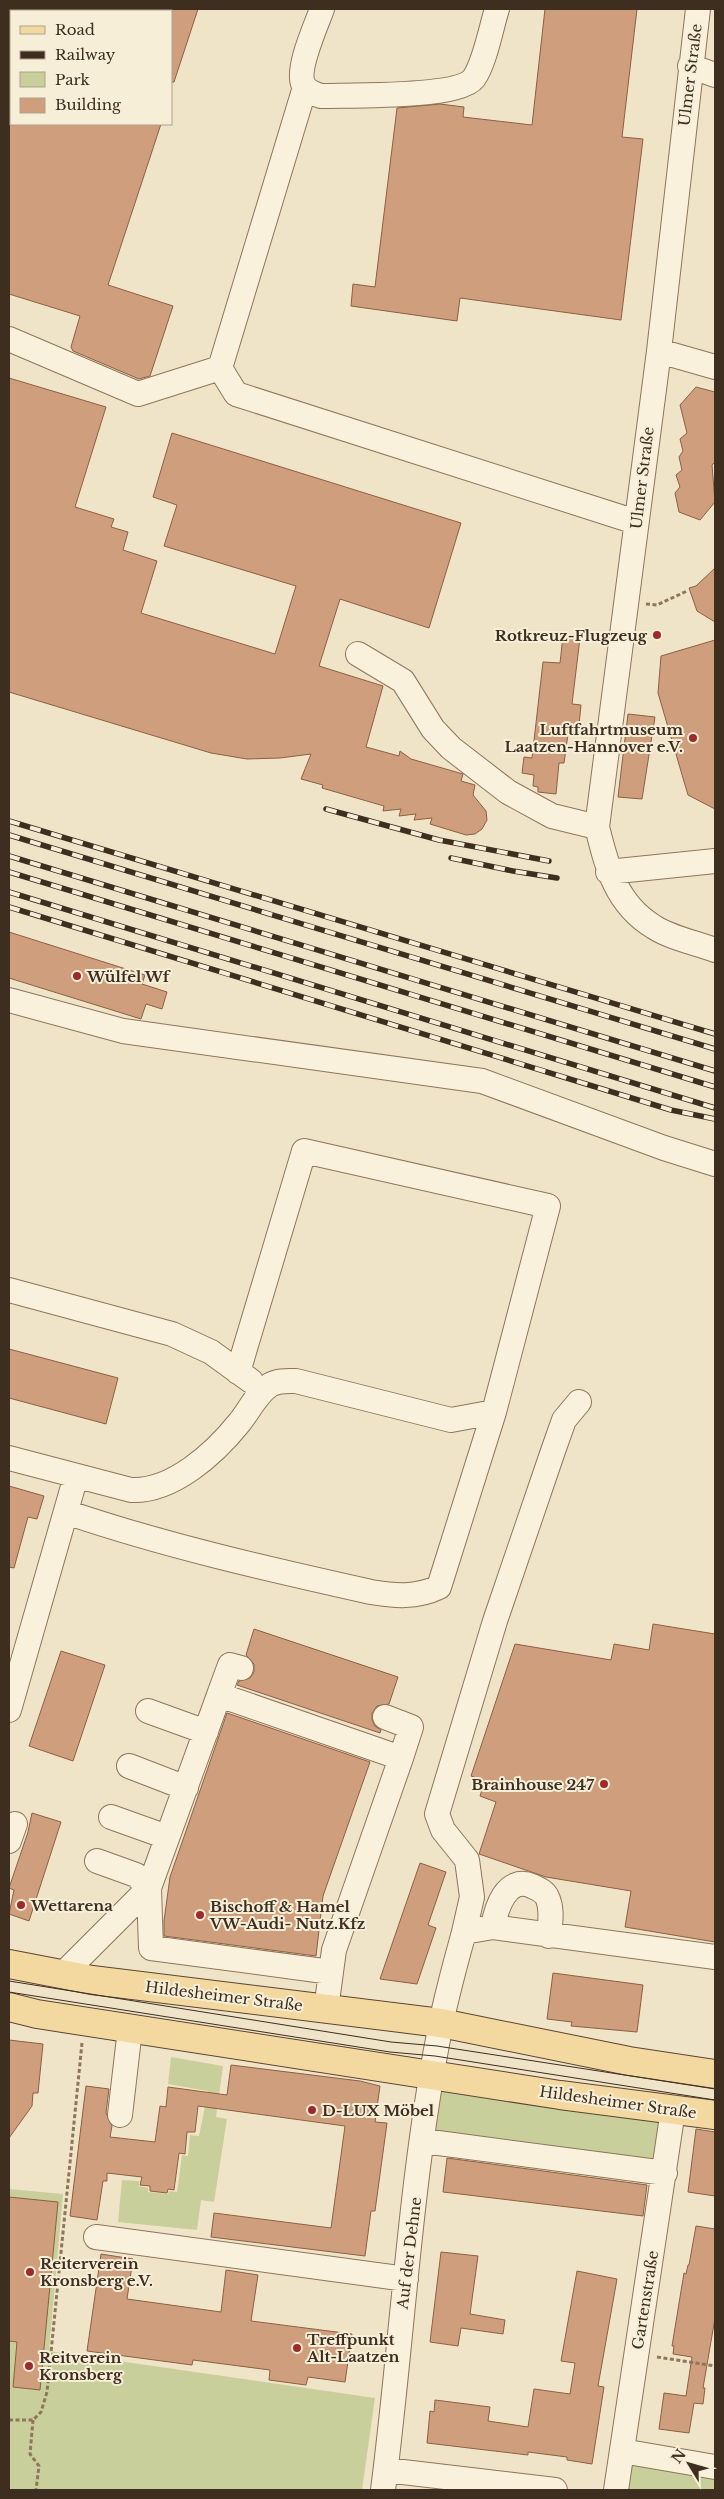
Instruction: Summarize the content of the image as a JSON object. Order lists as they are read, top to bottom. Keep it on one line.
{"streets":{"main road":["Hildesheimer Straße"],"street":["Ulmer Straße","Auf der Dehne","Gartenstraße"]},"crossings":[["Hildesheimer Straße","Auf der Dehne"],["Hildesheimer Straße","Gartenstraße"]],"places":["Rotkreuz-Flugzeug","Luftfahrtmuseum Laatzen-Hannover e.V.","Wülfel Wf","Brainhouse 247","Wettarena","Bischoff & Hamel VW-Audi- Nutz.Kfz","D-LUX Möbel","Reiterverein Kronsberg e.V.","Treffpunkt Alt-Laatzen","Reitverein Kronsberg"],"legend":["Road","Railway","Park","Building"],"north":"top left"}
